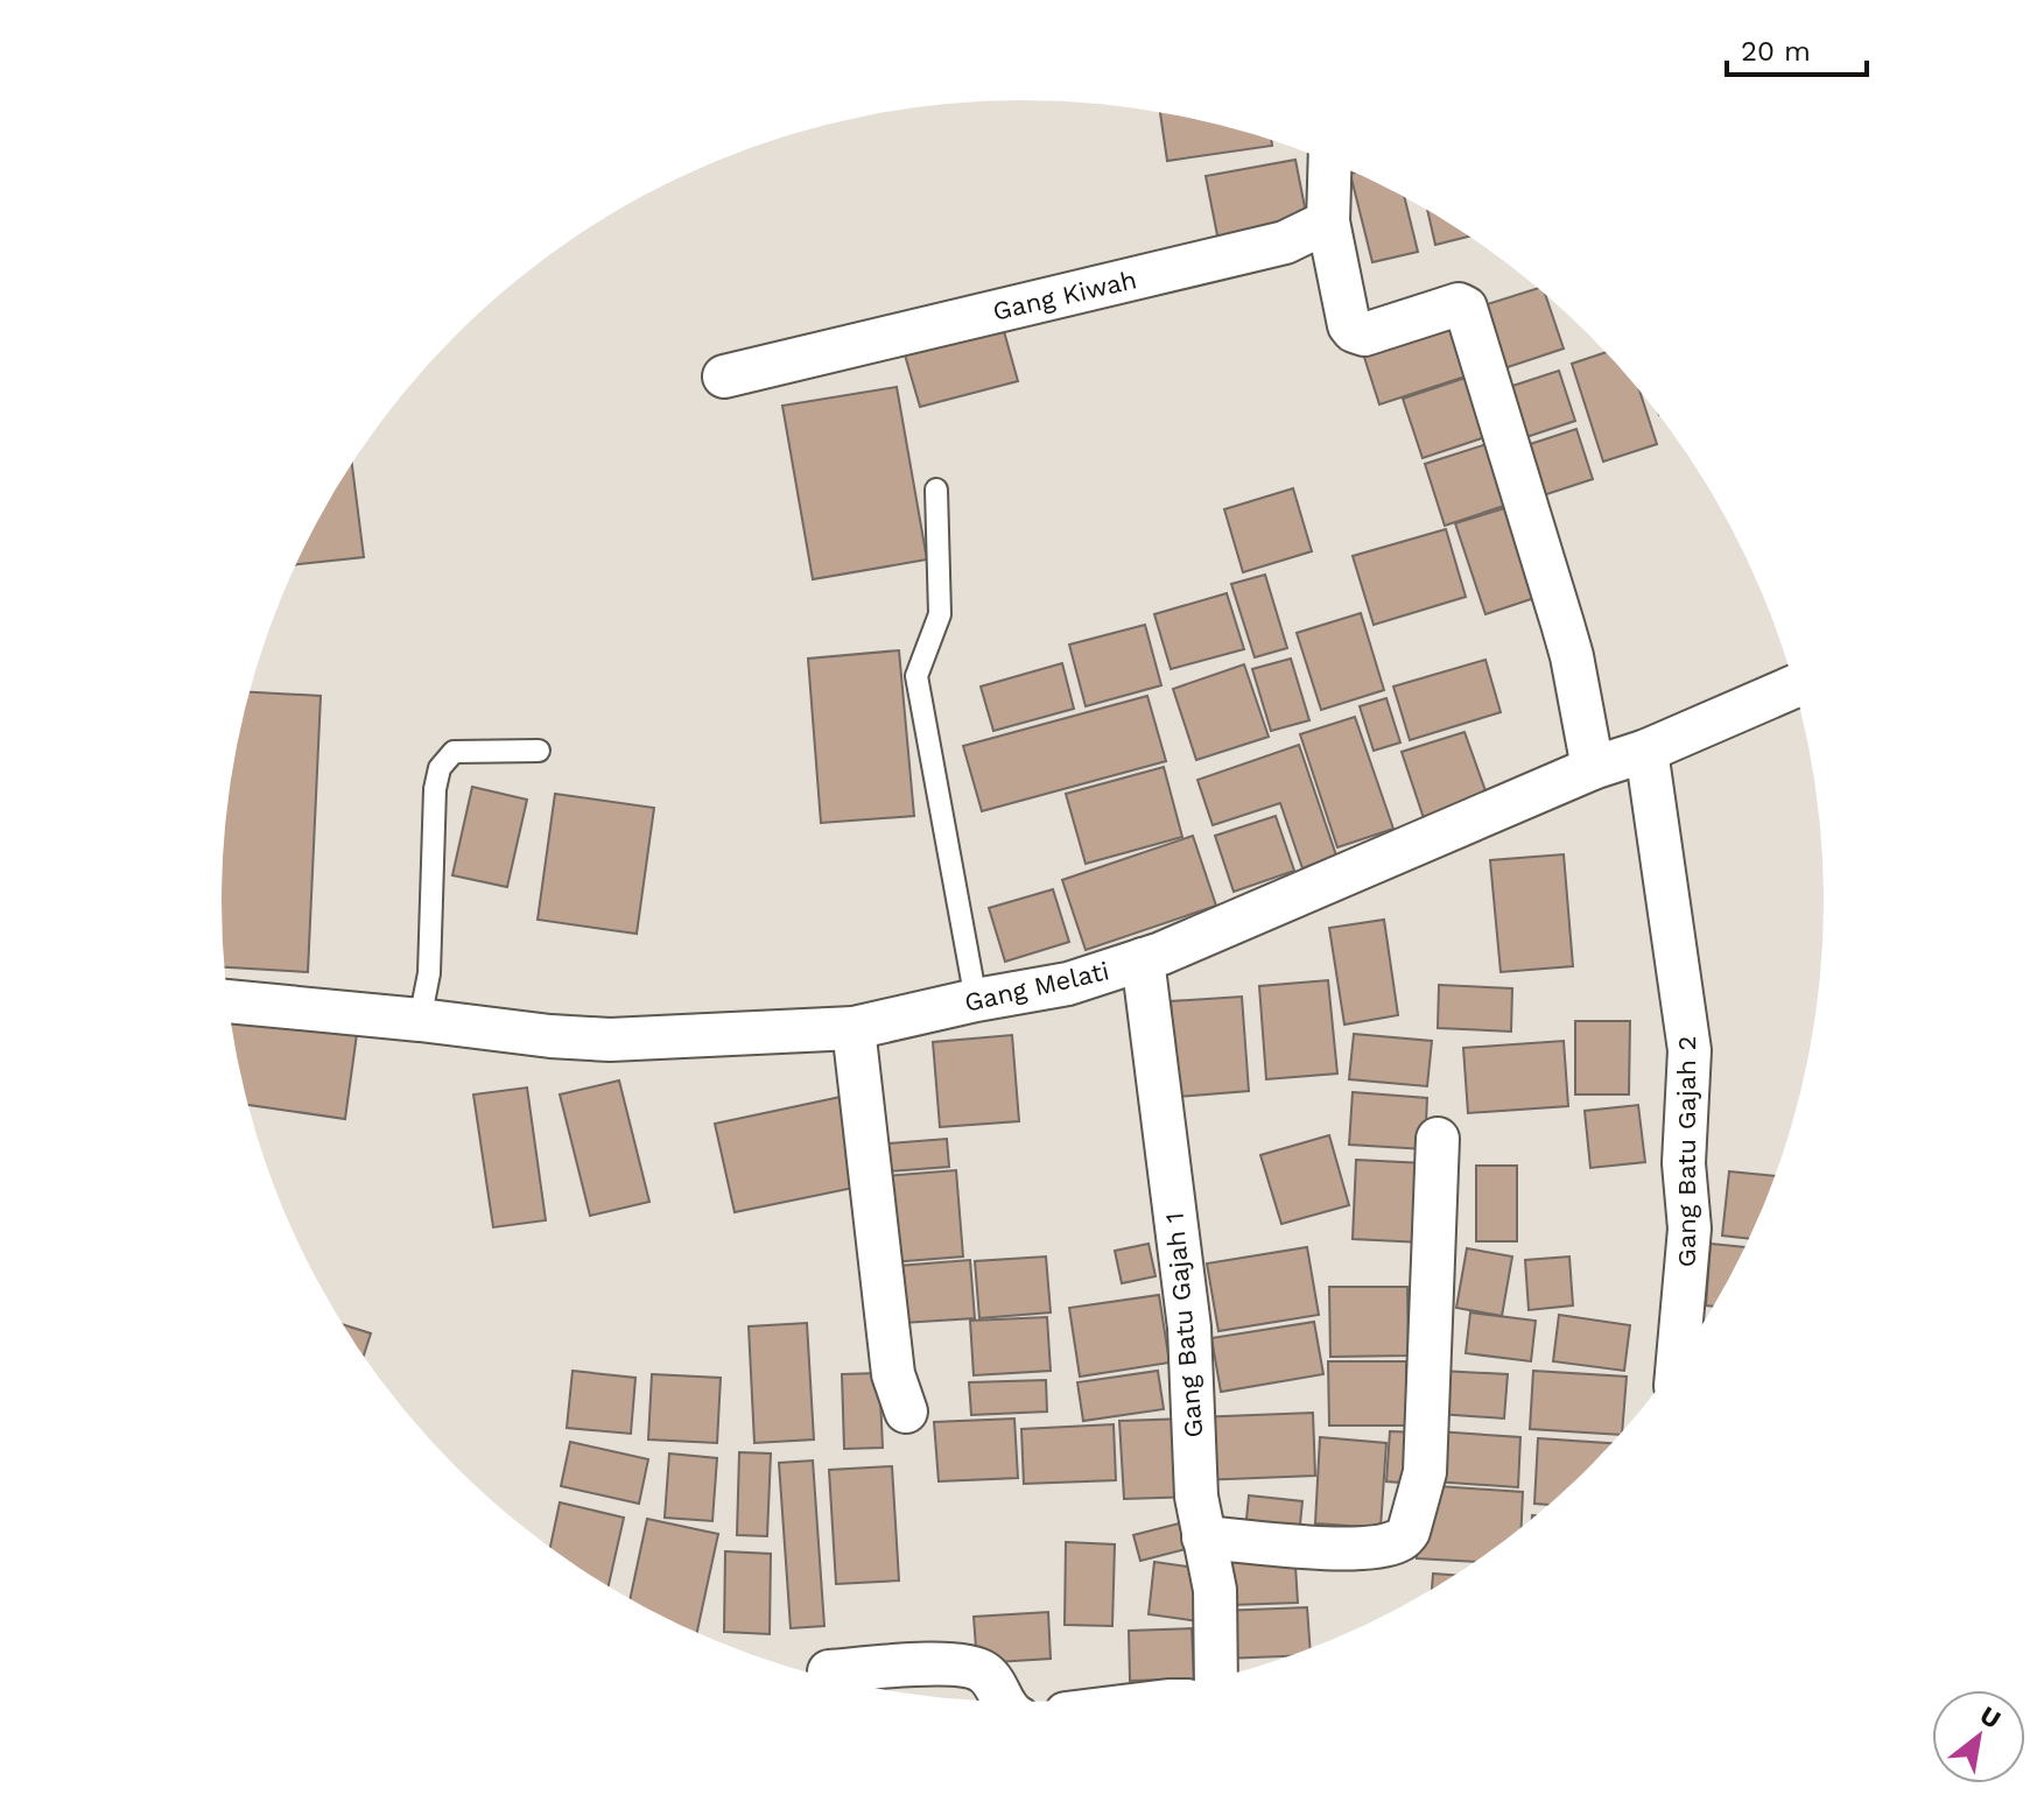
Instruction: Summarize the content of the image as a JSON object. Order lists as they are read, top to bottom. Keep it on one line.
{"streets":{"street":["Gang Kiwah","Gang Melati","Gang Batu Gajah 2","Gang Batu Gajah 1"]},"crossings":[["Gang Melati","Gang Batu Gajah 2"],["Gang Melati","Gang Batu Gajah 1"]],"scale_bar":"20 m","north":"top right"}
